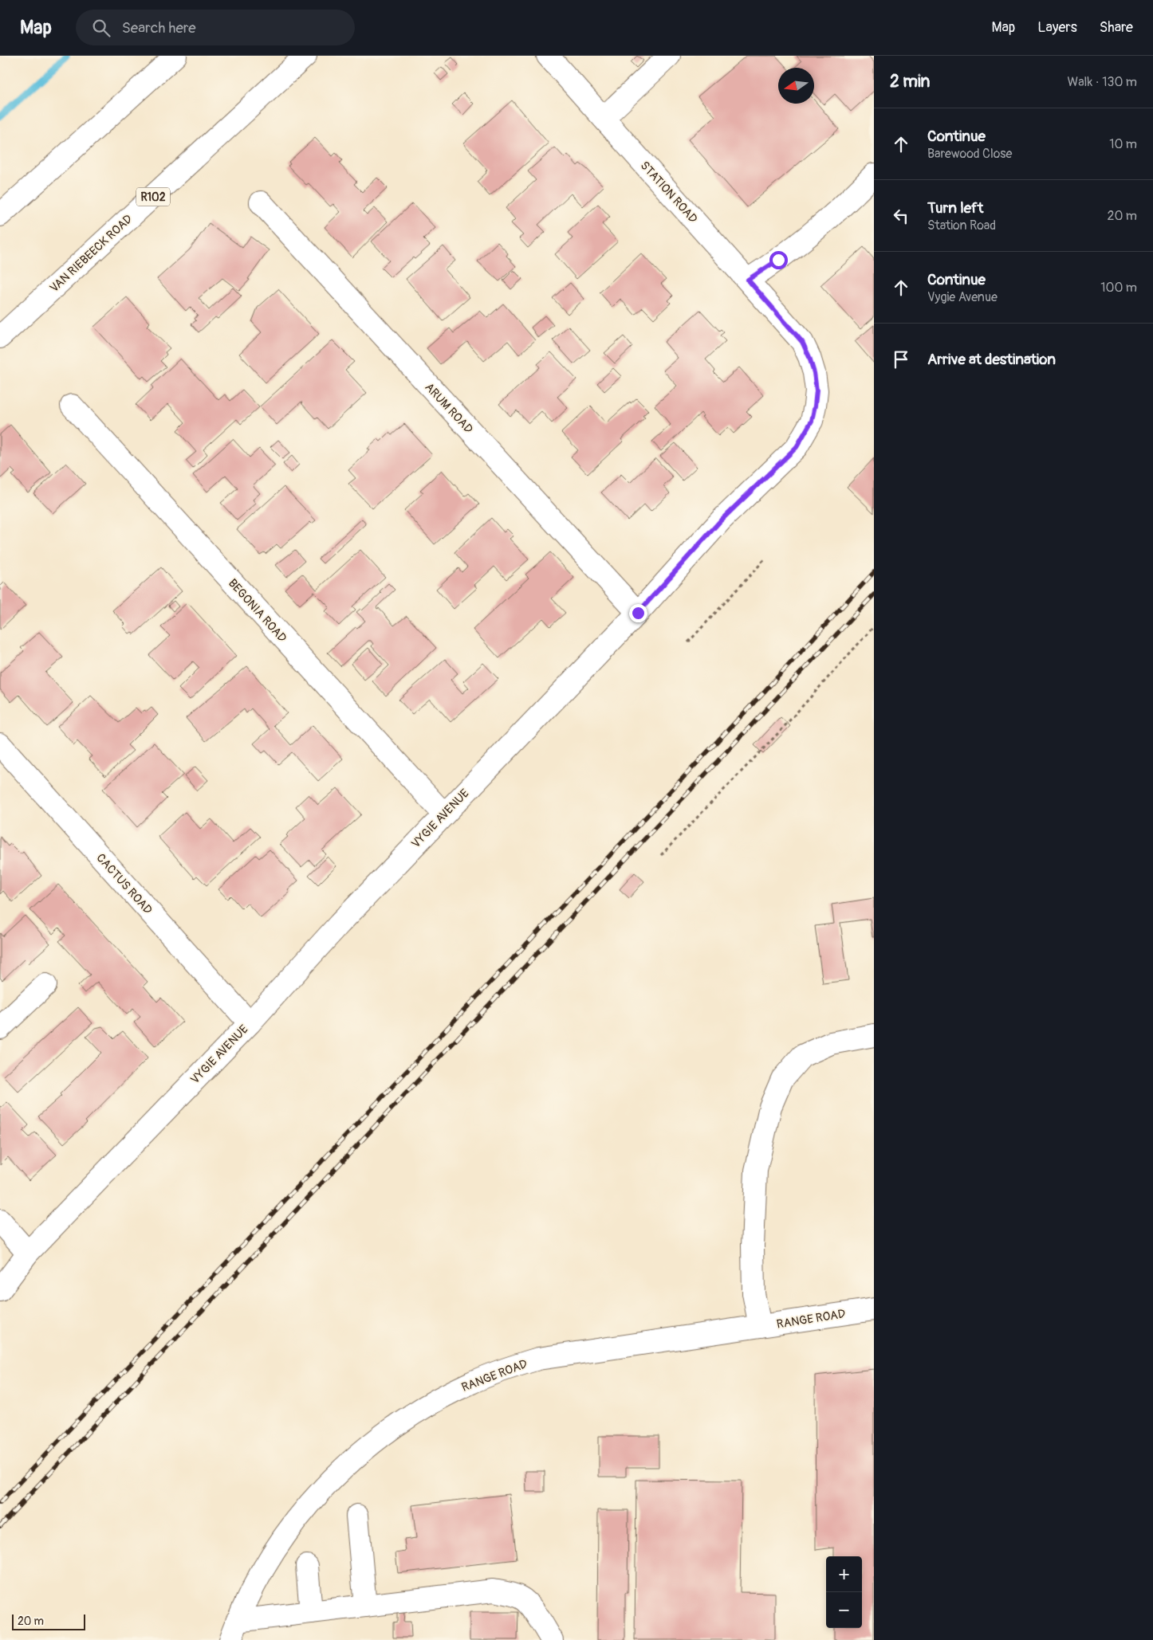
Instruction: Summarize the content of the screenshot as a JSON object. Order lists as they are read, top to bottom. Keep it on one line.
{"streets":{"street":["STATION ROAD","R102","VAN RIEBEECK ROAD","ARUM ROAD","BEGONIA ROAD","VYGIE AVENUE","CACTUS ROAD","RANGE ROAD"]},"crossings":[["STATION ROAD","VYGIE AVENUE"],["ARUM ROAD","VYGIE AVENUE"],["BEGONIA ROAD","VYGIE AVENUE"],["VYGIE AVENUE","CACTUS ROAD"]],"scale_bar":"20 m","north":"left","page":{"header":"Map","search":"Search here","nav":["Map","Layers","Share"],"heading":["2 min","Walk · 130 m"],"list":[["Continue","Barewood Close","10 m"],["Turn left","Station Road","20 m"],["Continue","Vygie Avenue","100 m"],"Arrive at destination"],"map_buttons":["+","−"],"scale":"20 m"}}
